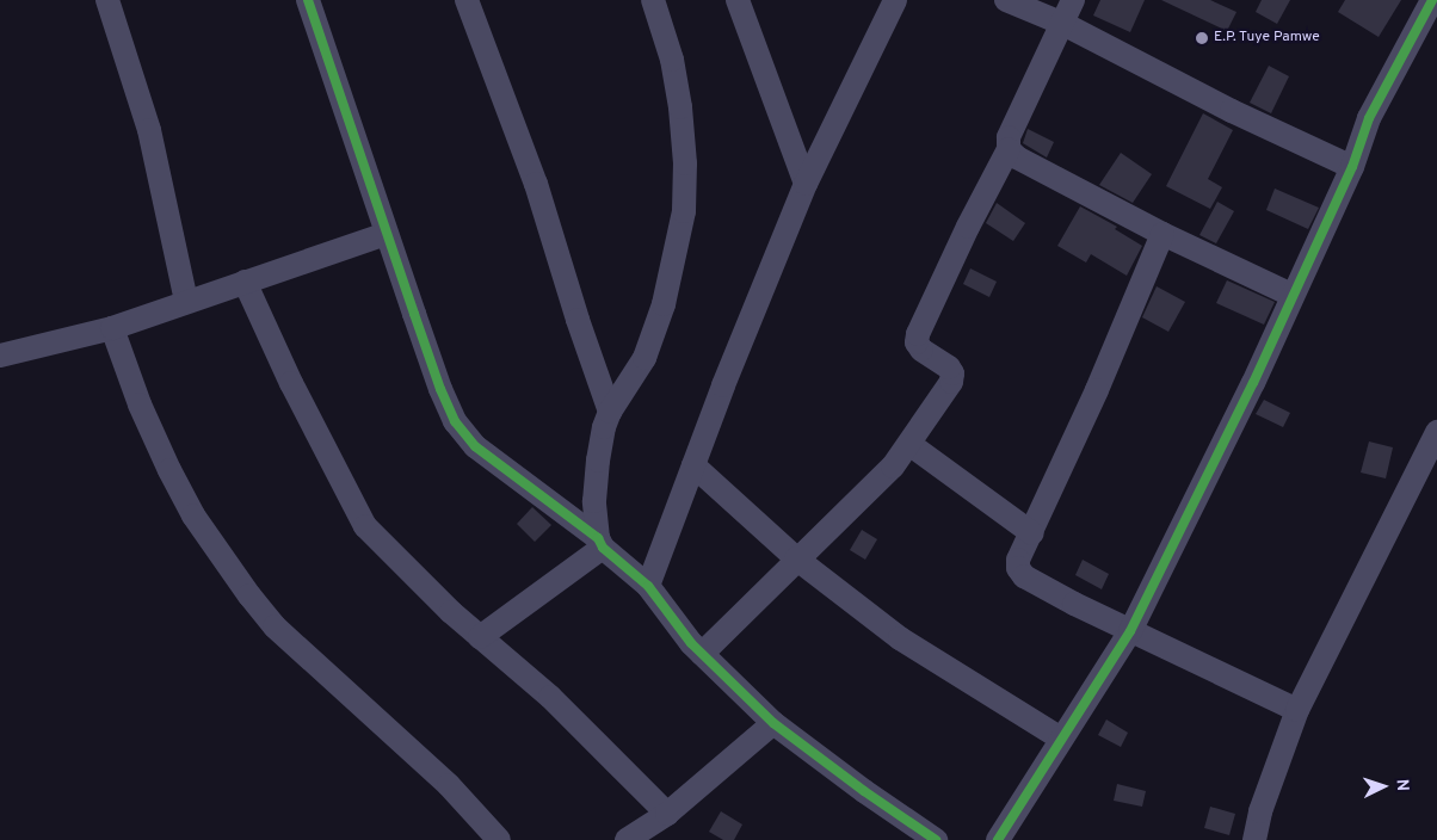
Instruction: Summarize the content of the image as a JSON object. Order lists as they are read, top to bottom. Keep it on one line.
{"places":["E.P. Tuye Pamwe"],"north":"right"}
